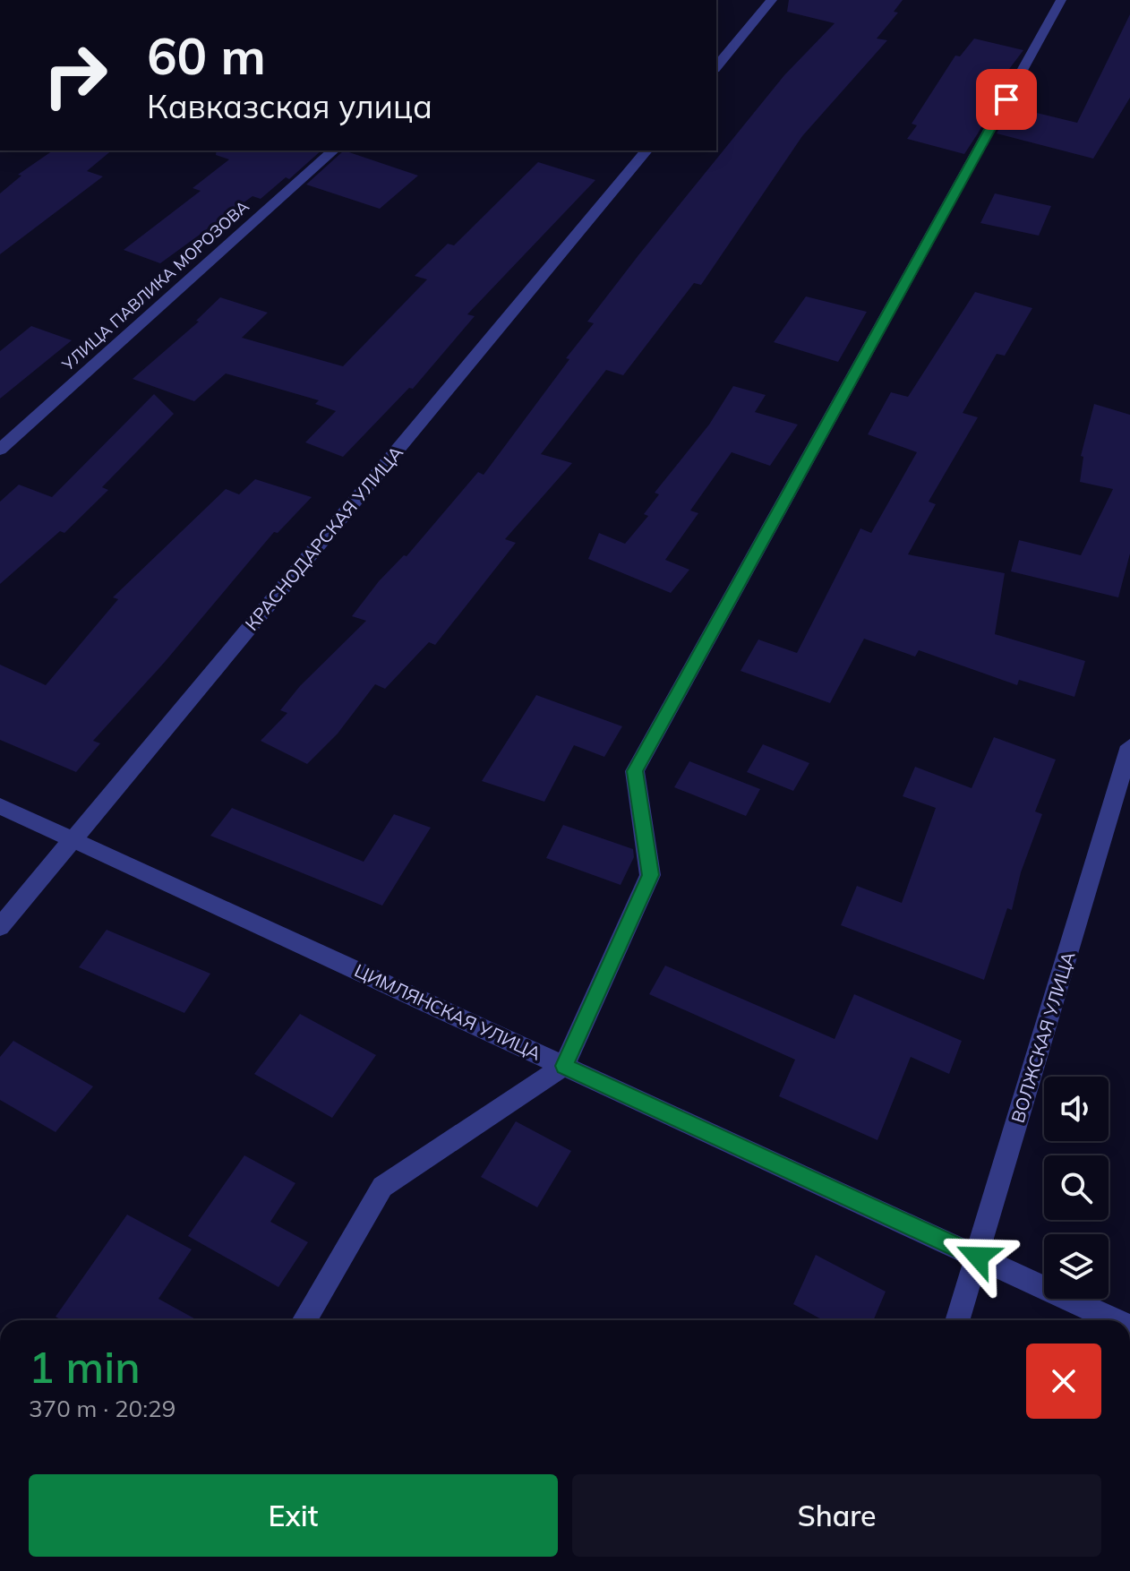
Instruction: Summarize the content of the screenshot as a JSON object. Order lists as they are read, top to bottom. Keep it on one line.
{"streets":{"street":["УЛИЦА ПАВЛИКА МОРОЗОВА","КРАСНОДАРСКАЯ УЛИЦА","ЦИМЛЯНСКАЯ УЛИЦА","ВОЛЖСКАЯ УЛИЦА"]},"crossings":[["КРАСНОДАРСКАЯ УЛИЦА","ЦИМЛЯНСКАЯ УЛИЦА"],["ЦИМЛЯНСКАЯ УЛИЦА","ВОЛЖСКАЯ УЛИЦА"]],"page":{"turn":["60 m","Кавказская улица"],"heading":["1 min","370 m · 20:29"],"buttons":["Exit","Share"]}}
